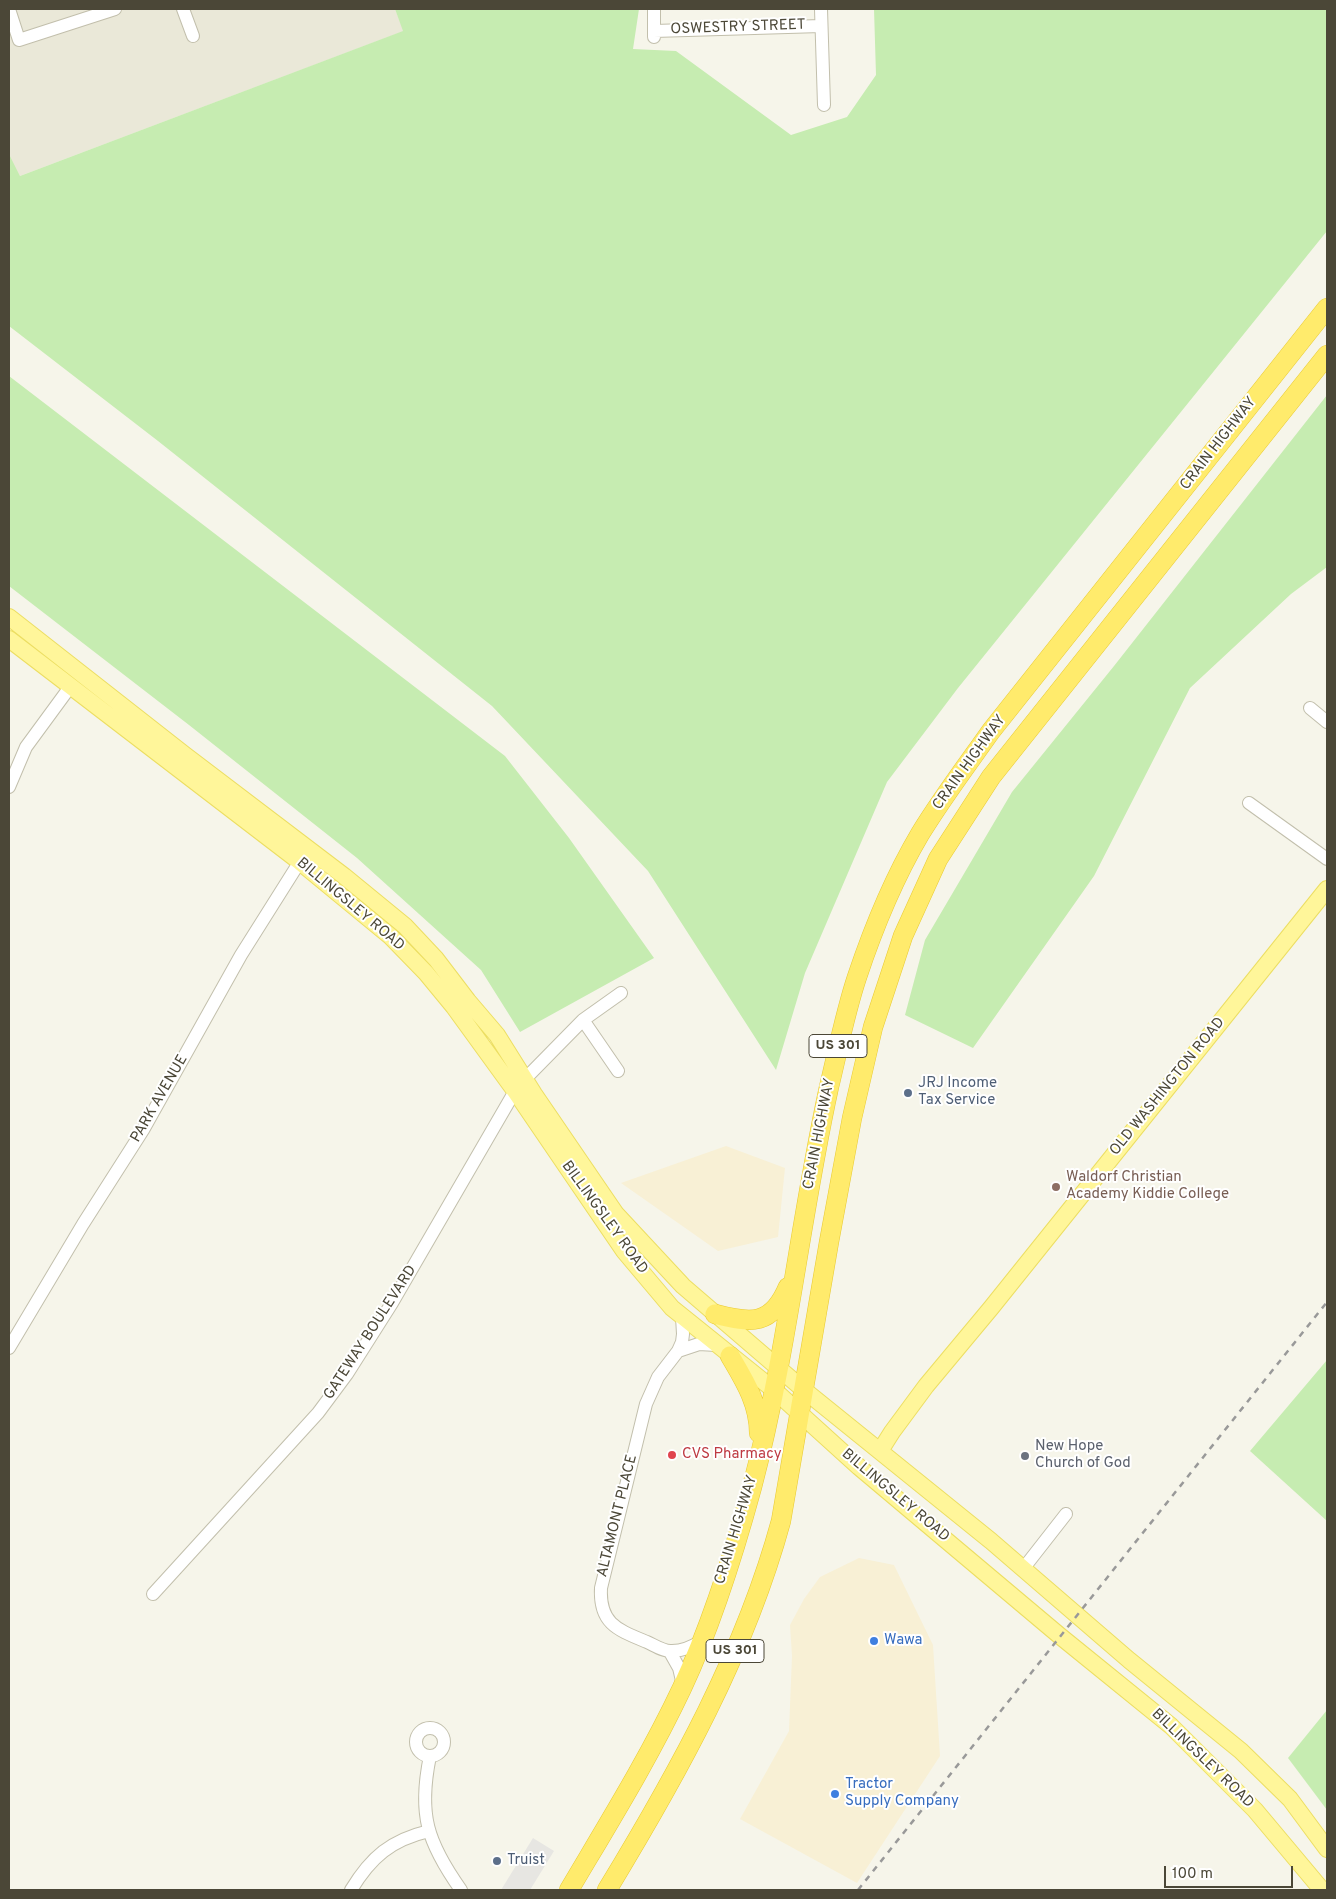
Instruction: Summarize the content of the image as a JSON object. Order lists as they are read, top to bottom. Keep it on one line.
{"streets":{"highway":["CRAIN HIGHWAY","US 301"],"main road":["BILLINGSLEY ROAD","OLD WASHINGTON ROAD"],"street":["OSWESTRY STREET","PARK AVENUE","GATEWAY BOULEVARD","ALTAMONT PLACE"]},"crossings":[["CRAIN HIGHWAY","BILLINGSLEY ROAD"],["BILLINGSLEY ROAD","OLD WASHINGTON ROAD"],["BILLINGSLEY ROAD","PARK AVENUE"],["BILLINGSLEY ROAD","GATEWAY BOULEVARD"],["BILLINGSLEY ROAD","ALTAMONT PLACE"]],"places":["JRJ Income Tax Service","Waldorf Christian Academy Kiddie College","CVS Pharmacy","New Hope Church of God","Wawa","Tractor Supply Company","Truist"],"scale_bar":"100 m"}
